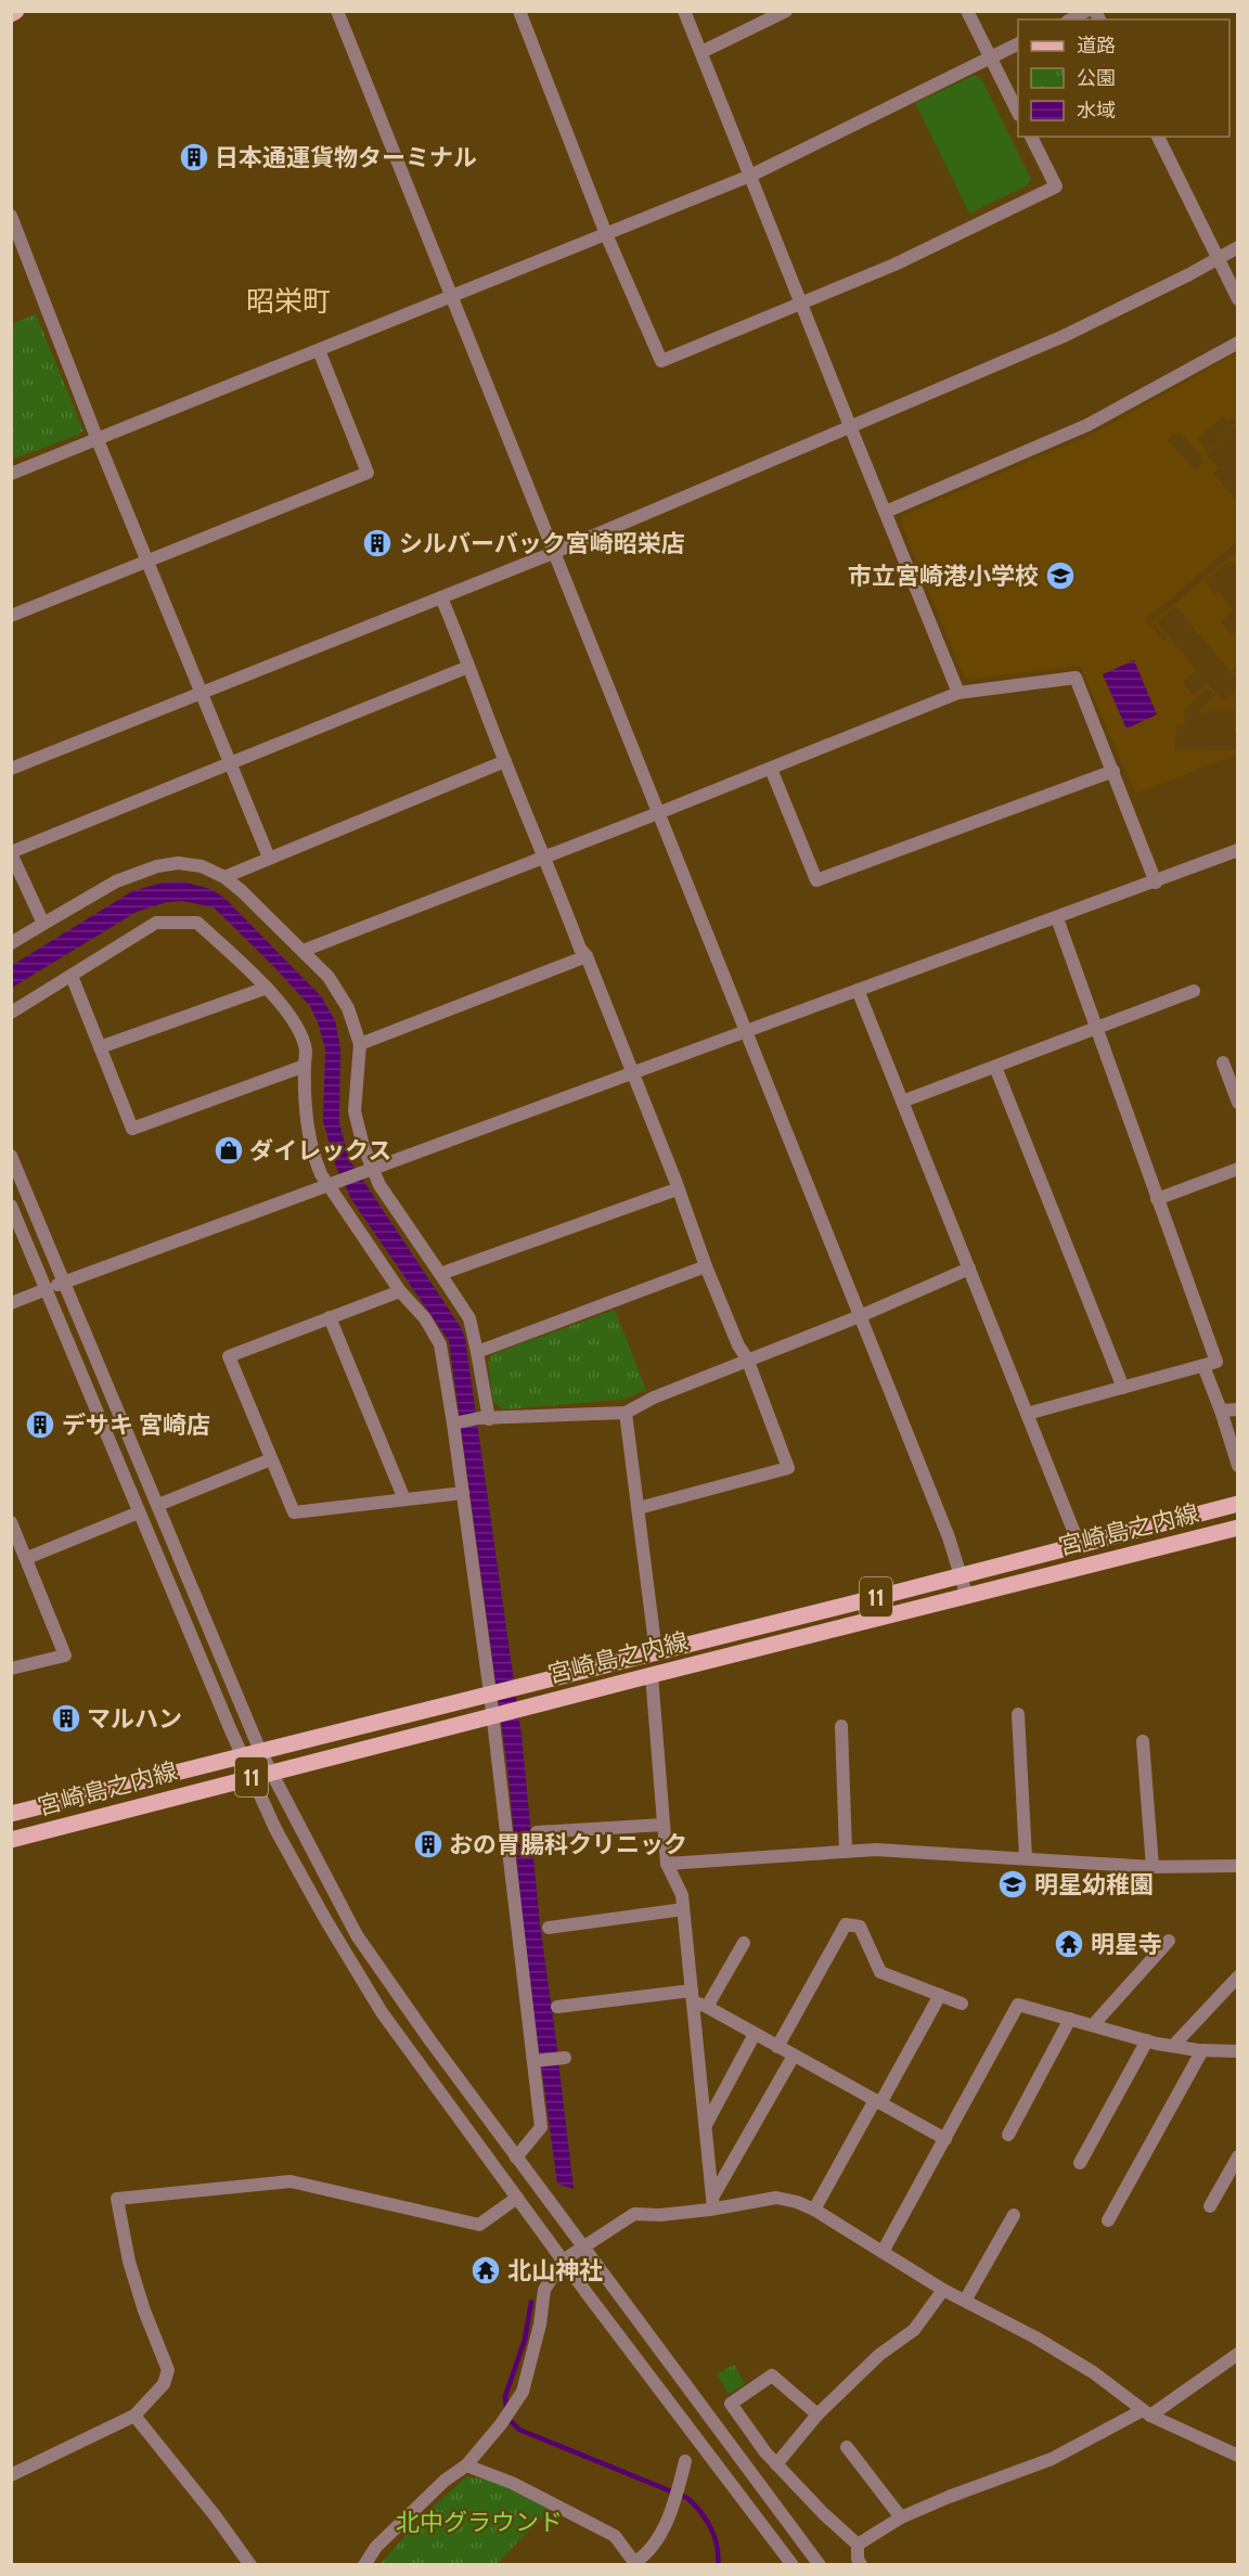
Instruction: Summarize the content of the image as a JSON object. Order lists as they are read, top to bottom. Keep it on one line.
{"streets":{"main road":["宮崎島之内線","11"]},"districts":["昭栄町"],"parks":["北中グラウンド"],"places":{"building":["日本通運貨物ターミナル","シルバーバック宮崎昭栄店","デサキ 宮崎店","マルハン","おの胃腸科クリニック"],"school or university":["市立宮崎港小学校","明星幼稚園"],"shop":["ダイレックス"],"temple":["明星寺","北山神社"]},"legend":["道路","公園","水域"]}
